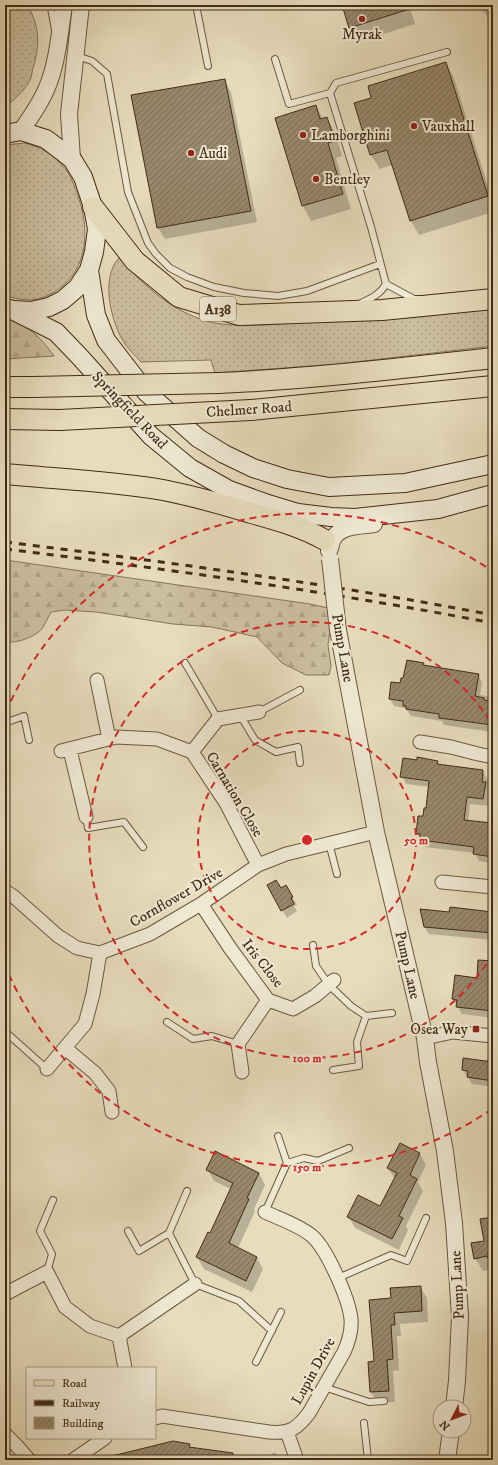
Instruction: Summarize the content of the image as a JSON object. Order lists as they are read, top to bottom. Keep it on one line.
{"streets":{"main road":["A138","Chelmer Road","Springfield Road"],"street":["Pump Lane","Carnation Close","Cornflower Drive","Iris Close","Lupin Drive"]},"crossings":[["Pump Lane","Cornflower Drive"],["Carnation Close","Cornflower Drive"],["Cornflower Drive","Iris Close"]],"places":{"other":["Myrak","Vauxhall","Lamborghini","Audi","Bentley"],"transit":["Osea Way"]},"legend":["Road","Railway","Building"],"north":"bottom left","rings":["50 m","100 m","150 m"]}
